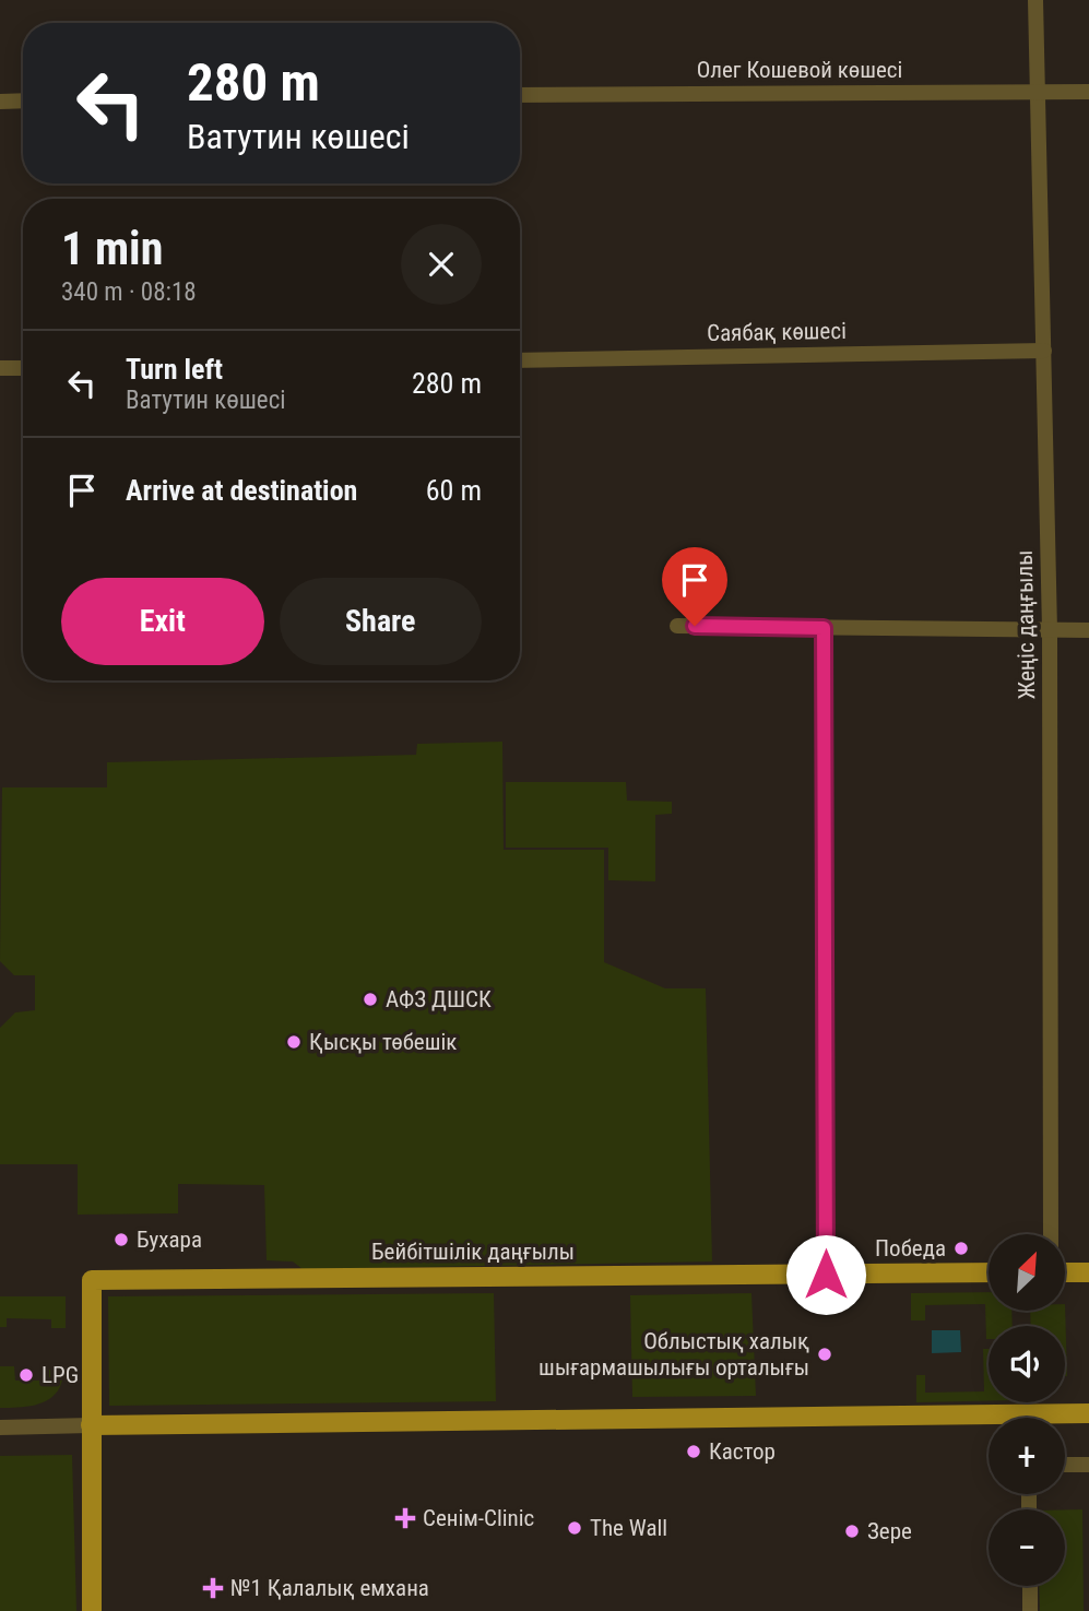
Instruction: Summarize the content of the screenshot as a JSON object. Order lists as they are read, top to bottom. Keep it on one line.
{"streets":{"main road":["Бейбітшілік даңғылы"],"street":["Олег Кошевой көшесі","Саябақ көшесі","Жеңіс даңғылы"]},"crossings":[["Олег Кошевой көшесі","Жеңіс даңғылы"],["Саябақ көшесі","Жеңіс даңғылы"]],"places":{"other":["АФЗ ДШСК","Қысқы төбешік","Бухара","Победа","Облыстық халық шығармашылығы орталығы","LPG","Кастор","The Wall","Зере"],"health":["Сенім-Clinic","№1 Қалалық емхана"]},"north":"top right","page":{"turn":["280 m","Ватутин көшесі"],"heading":["1 min","340 m · 08:18"],"list":[{"name":"Turn left","note":"Ватутин көшесі","value":"280 m"},{"name":"Arrive at destination","value":"60 m"}],"buttons":["Exit","Share"],"map_buttons":["+","−"]}}
